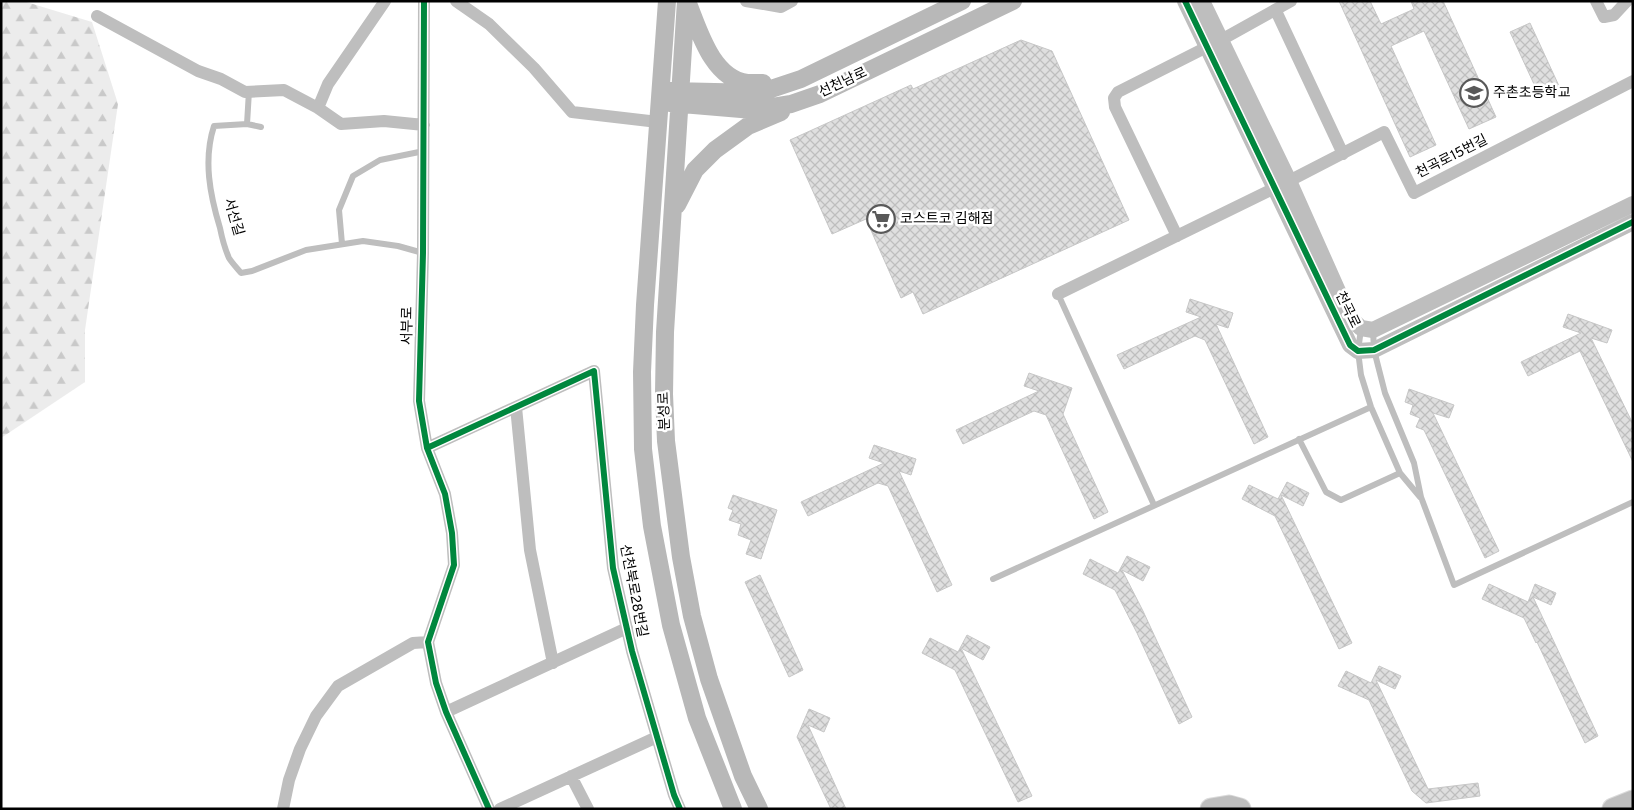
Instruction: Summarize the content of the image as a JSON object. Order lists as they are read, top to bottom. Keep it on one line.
{"streets":{"main road":["선천남로","분성로"],"street":["천곡로15번길","천곡로","서부로","선천북로28번길"],"lane":["서선길"]},"crossings":[["선천남로","분성로"],["천곡로15번길","천곡로"],["서선길","서부로"]],"places":{"school or university":["주촌초등학교"],"supermarket":["코스트코 김해점"]}}
